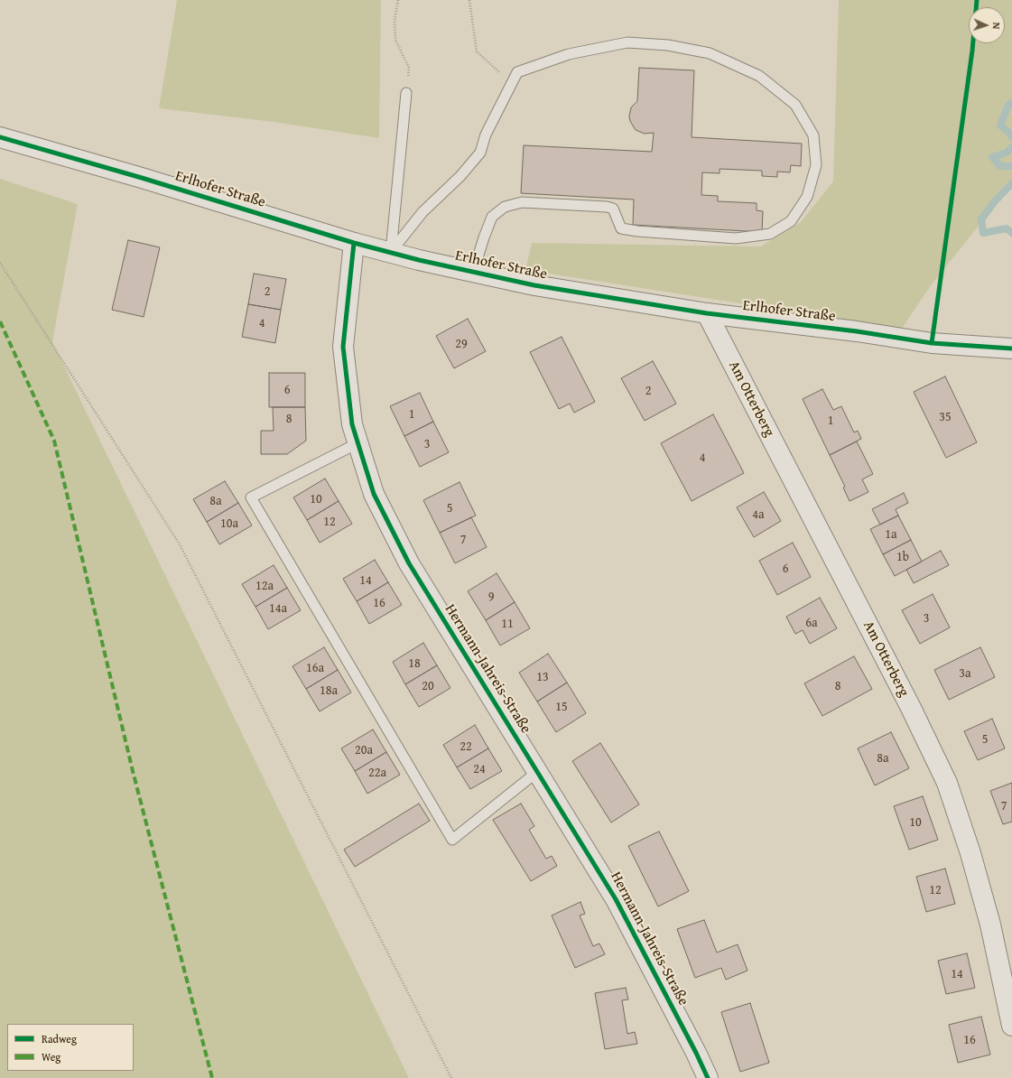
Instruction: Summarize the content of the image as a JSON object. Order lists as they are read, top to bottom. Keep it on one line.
{"streets":{"street":["Erlhofer Straße","Am Otterberg","Hermann-Jahreis-Straße"]},"crossings":[["Erlhofer Straße","Am Otterberg"],["Erlhofer Straße","Hermann-Jahreis-Straße"]],"house_numbers":["2","4","29","6","2","1","35","8","1","3","4","10","8a","5","4a","12","10a","1a","7","1b","6","14","12a","9","16","14a","3","6a","11","18","16a","3a","13","20","8","18a","15","5","22","20a","8a","24","22a","7","10","12","14","16"],"legend":["Radweg","Weg"],"north":"right"}
